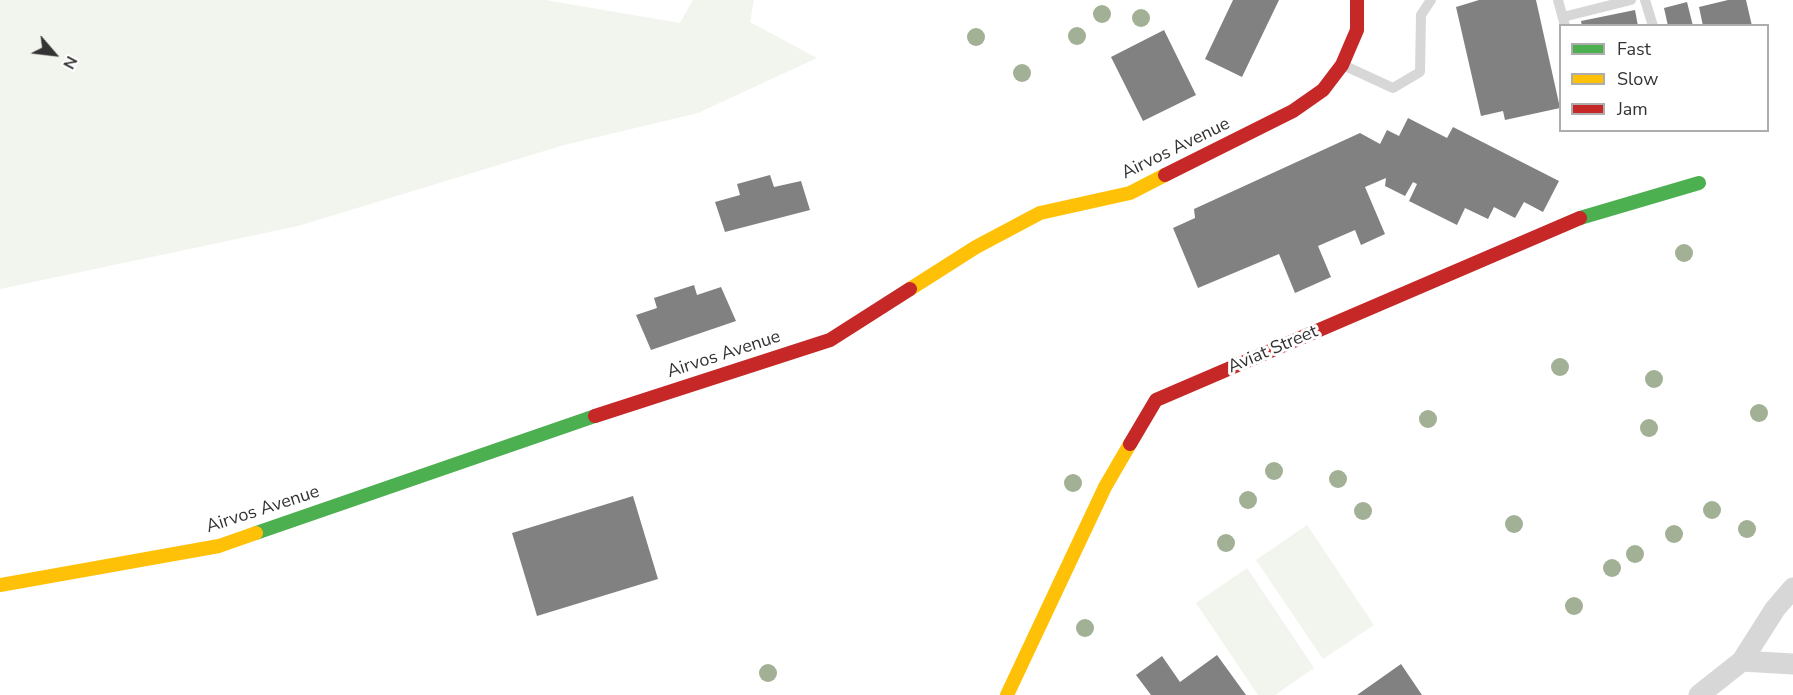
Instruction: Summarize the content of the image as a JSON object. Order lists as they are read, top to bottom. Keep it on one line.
{"streets":{"street":["Airvos Avenue","Aviat Street"]},"legend":["Fast","Slow","Jam"],"north":"bottom right"}
